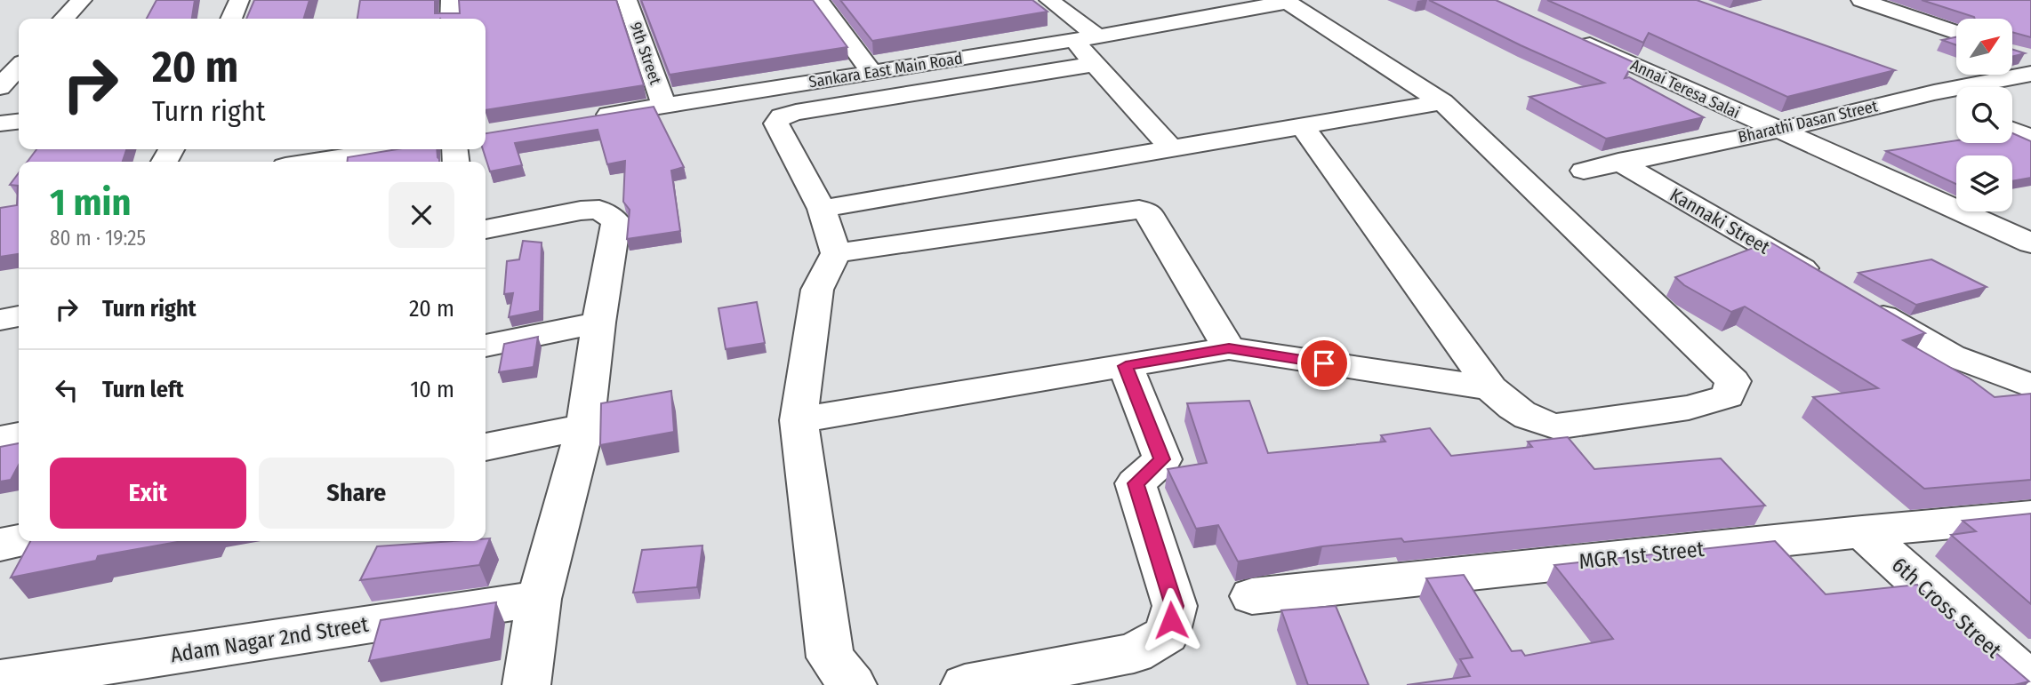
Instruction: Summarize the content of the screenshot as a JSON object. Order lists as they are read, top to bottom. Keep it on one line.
{"streets":{"street":["9th Street","Sankara East Main Road","Annai Teresa Salai","Bharathi Dasan Street","Kannaki Street","MGR 1st Street","6th Cross Street","Adam Nagar 2nd Street"]},"crossings":[["9th Street","Sankara East Main Road"],["Annai Teresa Salai","Bharathi Dasan Street"],["Bharathi Dasan Street","Kannaki Street"],["MGR 1st Street","6th Cross Street"]],"north":"top right","page":{"turn":["20 m","Turn right"],"heading":["1 min","80 m · 19:25"],"list":[{"name":"Turn right","value":"20 m"},{"name":"Turn left","value":"10 m"}],"buttons":["Exit","Share"]}}
